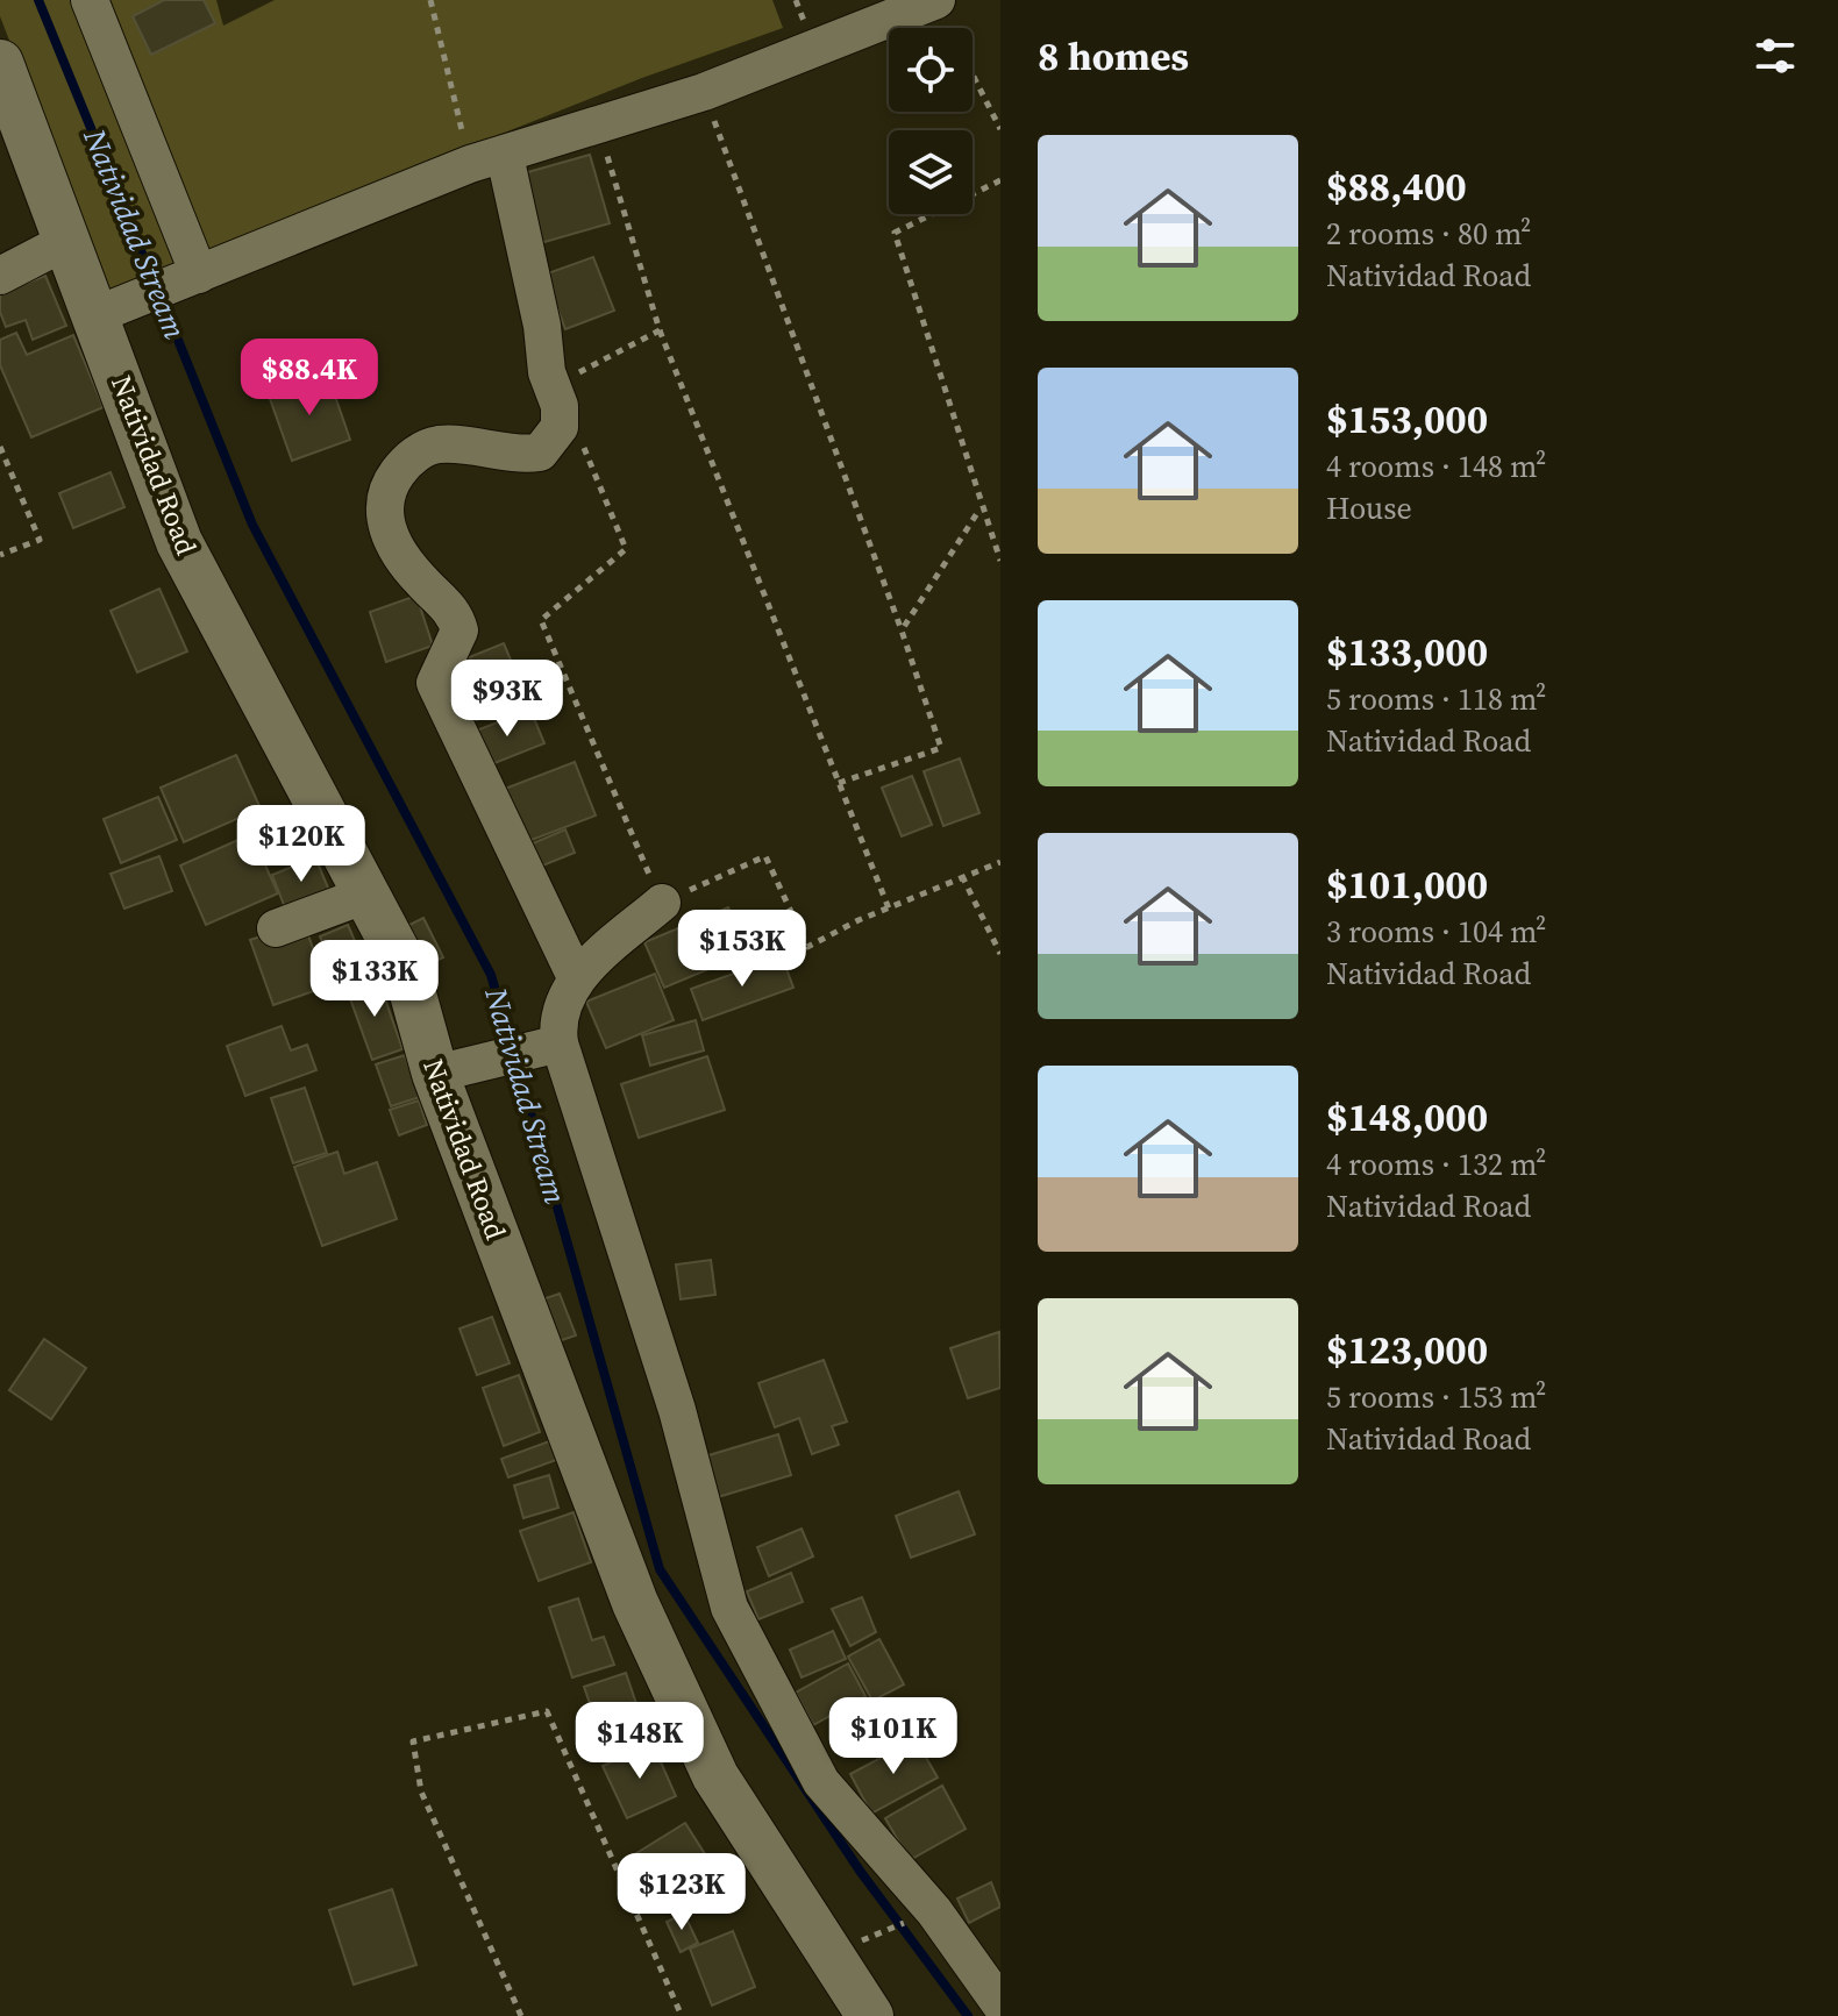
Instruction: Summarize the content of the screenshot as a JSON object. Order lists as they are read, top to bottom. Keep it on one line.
{"streets":{"street":["Natividad Road"]},"water":["Natividad Stream"],"page":{"heading":"8 homes","list":[{"name":"$88,400","note":"2 rooms · 80 m² · Natividad Road"},{"name":"$153,000","note":"4 rooms · 148 m² · House"},{"name":"$133,000","note":"5 rooms · 118 m² · Natividad Road"},{"name":"$101,000","note":"3 rooms · 104 m² · Natividad Road"},{"name":"$148,000","note":"4 rooms · 132 m² · Natividad Road"},{"name":"$123,000","note":"5 rooms · 153 m² · Natividad Road"}],"price":["$88.4K","$93K","$120K","$153K","$133K","$101K","$148K","$123K"]}}
